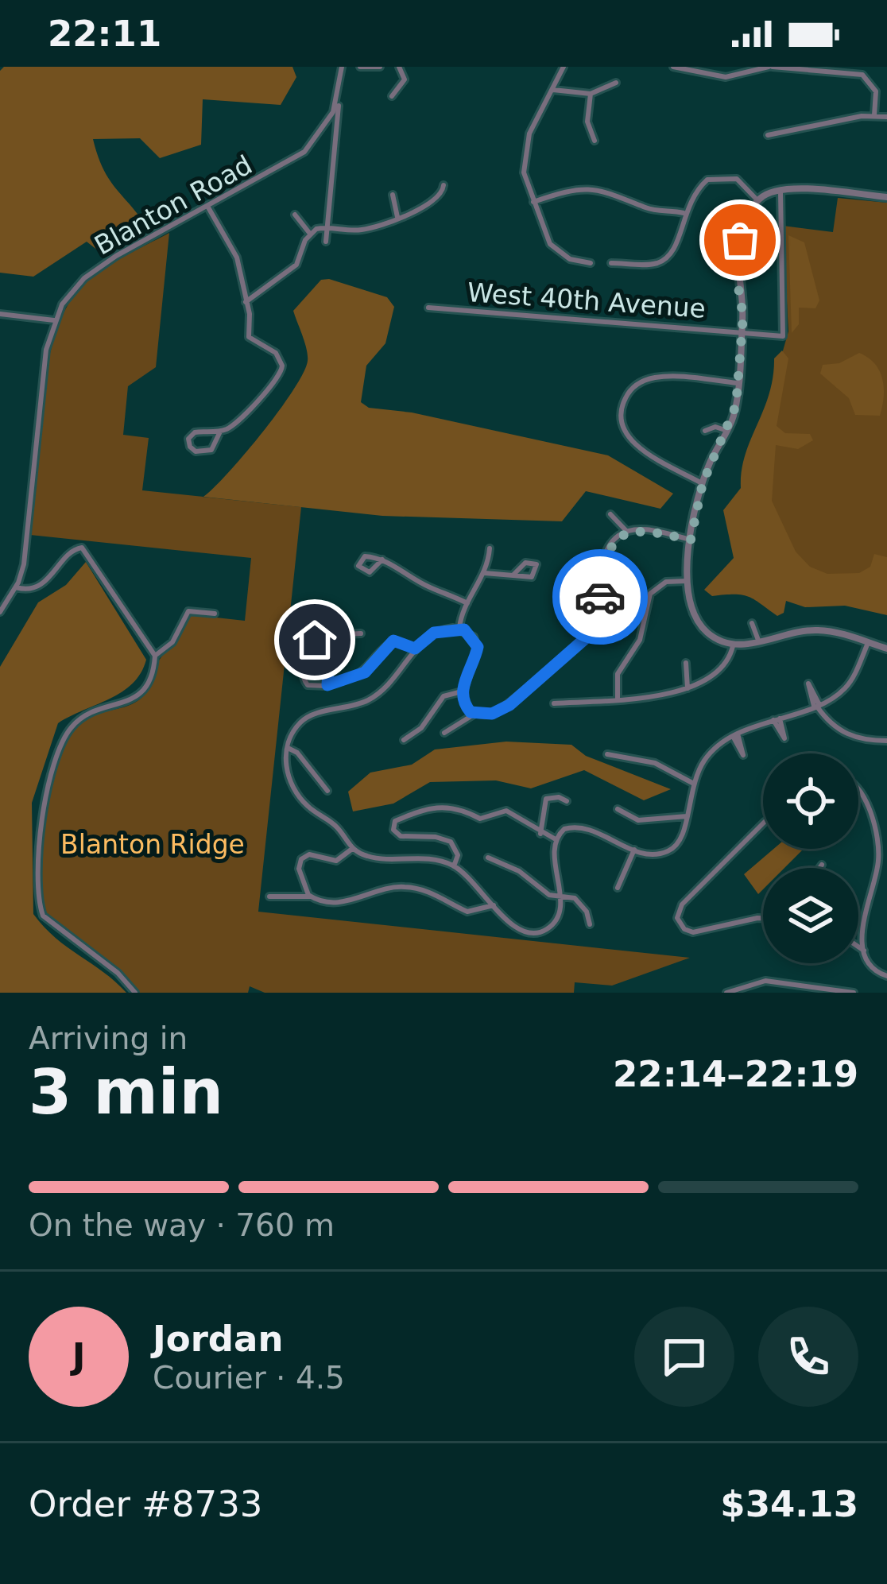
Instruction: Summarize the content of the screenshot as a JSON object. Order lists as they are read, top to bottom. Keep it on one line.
{"streets":{"street":["Blanton Road","West 40th Avenue"]},"parks":["Blanton Ridge"],"page":{"status":"22:11","heading":["3 min","Arriving in","22:14–22:19"],"panel":["Jordan","Courier · 4.5","Order #8733","$34.13"],"bar":"On the way · 760 m","round":"J"}}
